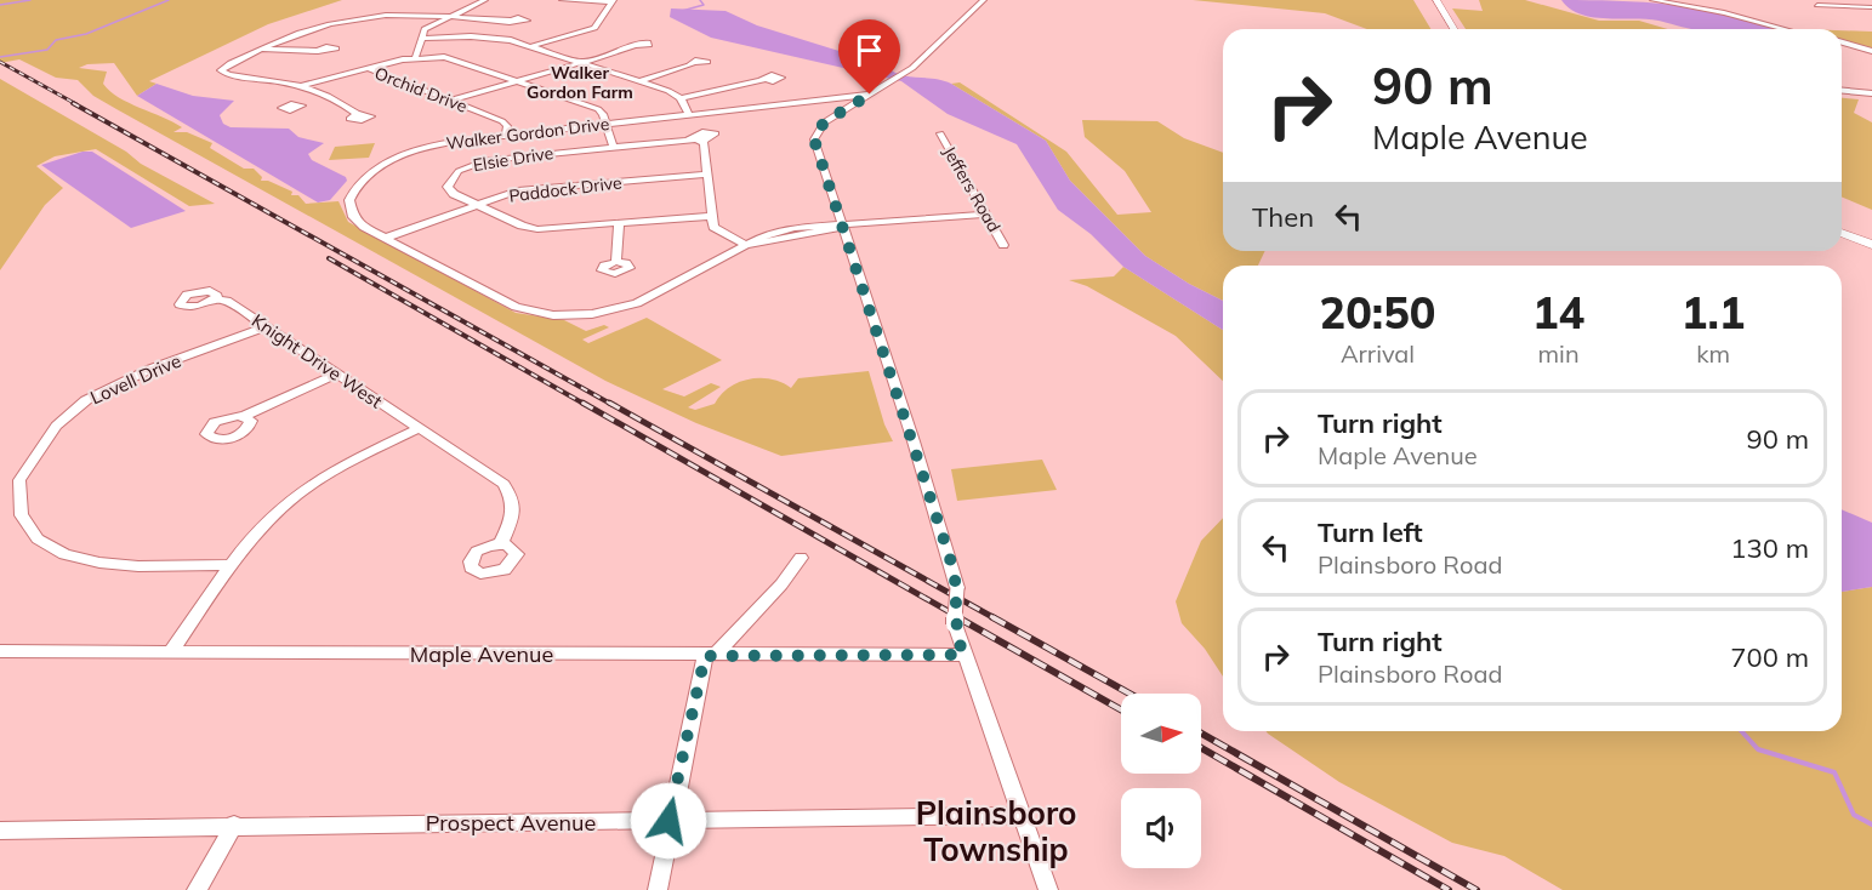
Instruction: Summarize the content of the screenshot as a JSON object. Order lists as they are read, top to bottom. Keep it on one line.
{"streets":{"street":["Orchid Drive","Walker Gordon Drive","Elsie Drive","Paddock Drive","Jeffers Road","Knight Drive West","Lovell Drive","Maple Avenue","Prospect Avenue"]},"crossings":[["Orchid Drive","Walker Gordon Drive"],["Walker Gordon Drive","Paddock Drive"],["Walker Gordon Drive","Jeffers Road"],["Elsie Drive","Paddock Drive"],["Knight Drive West","Lovell Drive"]],"districts":["Walker Gordon Farm","Plainsboro Township"],"north":"right","page":{"turn":["90 m","Maple Avenue"],"then":"Then","eta":["20:50","Arrival","14","min","1.1","km"],"list":[{"name":"Turn right","note":"Maple Avenue","value":"90 m"},{"name":"Turn left","note":"Plainsboro Road","value":"130 m"},{"name":"Turn right","note":"Plainsboro Road","value":"700 m"}]}}
